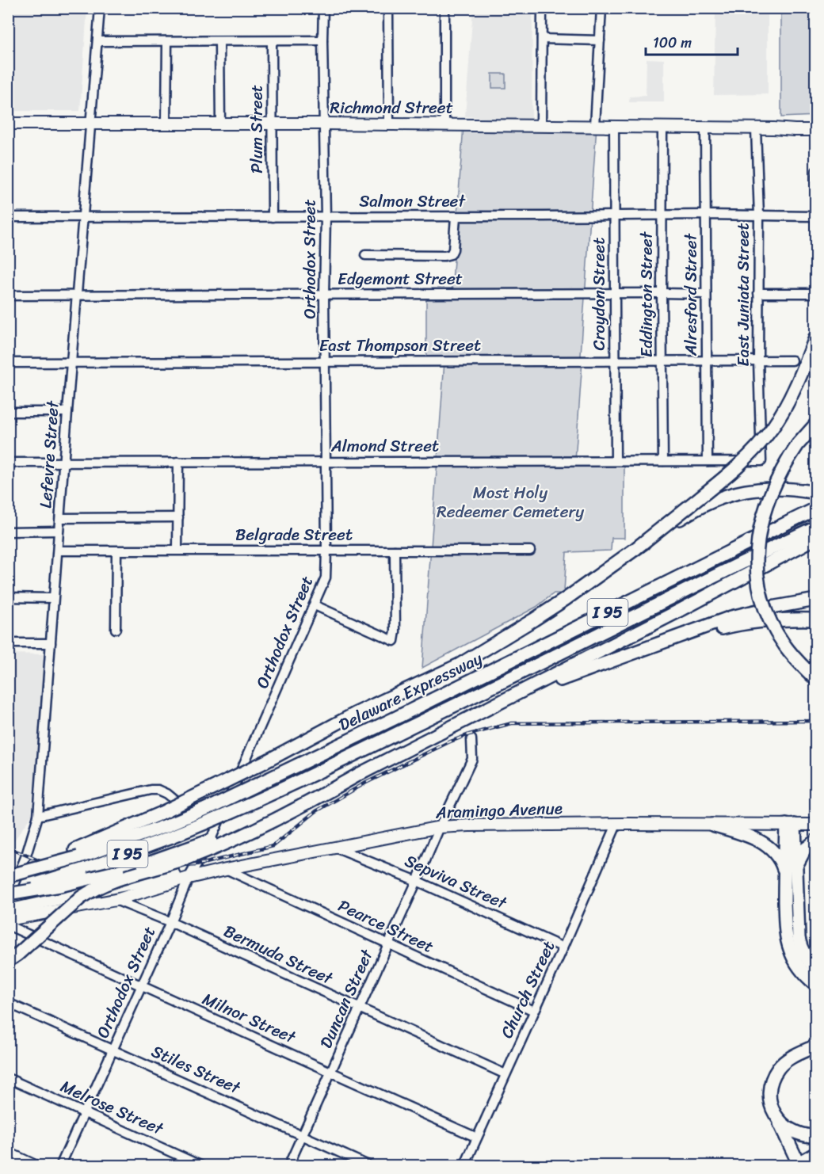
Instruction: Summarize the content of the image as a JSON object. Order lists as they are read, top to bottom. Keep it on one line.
{"streets":{"highway":["I 95","Delaware Expressway"],"main road":["Richmond Street","Aramingo Avenue"],"street":["Plum Street","Salmon Street","Orthodox Street","Edgemont Street","Croydon Street","Eddington Street","Alresford Street","East Juniata Street","East Thompson Street","Almond Street","Lefevre Street","Belgrade Street","Sepviva Street","Pearce Street","Bermuda Street","Church Street","Duncan Street","Milnor Street","Stiles Street","Melrose Street"]},"crossings":[["Richmond Street","Plum Street"],["Richmond Street","Orthodox Street"],["Richmond Street","Croydon Street"],["Richmond Street","Eddington Street"],["Richmond Street","Alresford Street"],["Richmond Street","East Juniata Street"],["Richmond Street","Lefevre Street"],["Plum Street","Salmon Street"],["Salmon Street","Orthodox Street"],["Salmon Street","Croydon Street"],["Salmon Street","Eddington Street"],["Salmon Street","Alresford Street"],["Salmon Street","East Juniata Street"],["Salmon Street","Lefevre Street"],["Orthodox Street","Edgemont Street"],["Orthodox Street","East Thompson Street"],["Orthodox Street","Almond Street"],["Orthodox Street","Belgrade Street"],["Orthodox Street","Aramingo Avenue"],["Orthodox Street","Bermuda Street"],["Orthodox Street","Milnor Street"],["Orthodox Street","Stiles Street"],["Orthodox Street","Melrose Street"],["Edgemont Street","Croydon Street"],["Edgemont Street","Eddington Street"],["Edgemont Street","Alresford Street"],["Edgemont Street","Lefevre Street"],["Croydon Street","East Thompson Street"],["Croydon Street","Almond Street"],["Eddington Street","East Thompson Street"],["Eddington Street","Almond Street"],["Alresford Street","East Thompson Street"],["Alresford Street","Almond Street"],["East Juniata Street","East Thompson Street"],["East Juniata Street","Almond Street"],["East Thompson Street","Lefevre Street"],["Almond Street","Lefevre Street"],["Lefevre Street","Belgrade Street"],["Aramingo Avenue","Sepviva Street"],["Aramingo Avenue","Pearce Street"],["Aramingo Avenue","Church Street"],["Aramingo Avenue","Duncan Street"],["Sepviva Street","Church Street"],["Sepviva Street","Duncan Street"],["Pearce Street","Church Street"],["Pearce Street","Duncan Street"],["Bermuda Street","Church Street"],["Bermuda Street","Duncan Street"],["Church Street","Milnor Street"],["Duncan Street","Milnor Street"],["Duncan Street","Stiles Street"]],"parks":["Most Holy Redeemer Cemetery"],"scale_bar":"100 m"}
